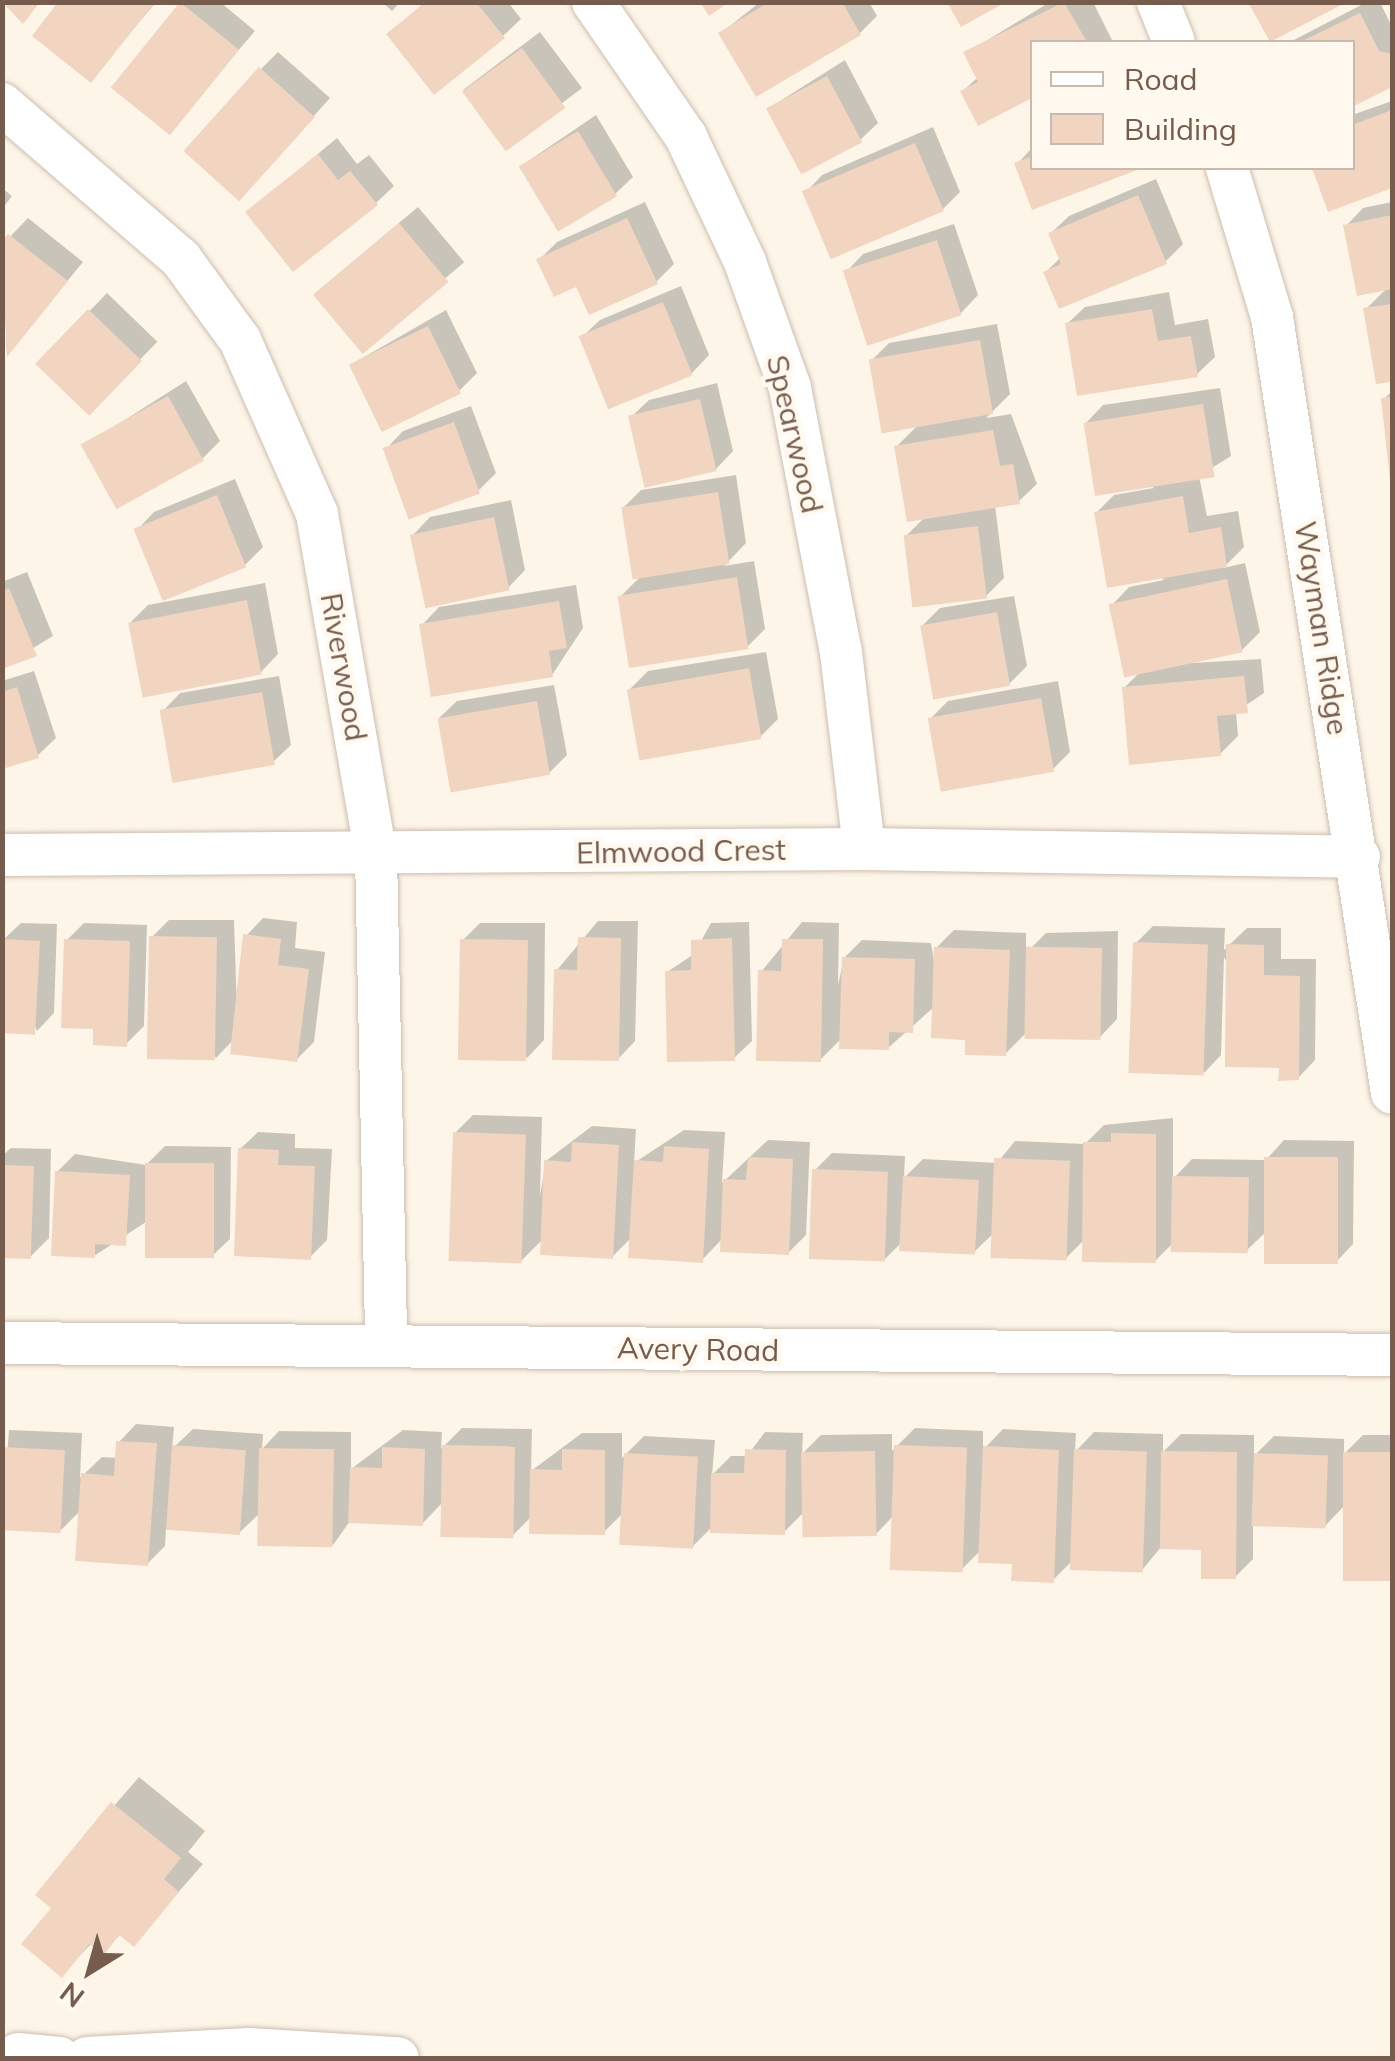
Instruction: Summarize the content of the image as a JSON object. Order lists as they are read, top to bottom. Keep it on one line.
{"streets":{"street":["Spearwood","Wayman Ridge","Riverwood","Elmwood Crest","Avery Road"]},"crossings":[["Spearwood","Elmwood Crest"],["Wayman Ridge","Elmwood Crest"],["Riverwood","Elmwood Crest"],["Riverwood","Avery Road"]],"legend":["Road","Building"],"north":"bottom left"}
